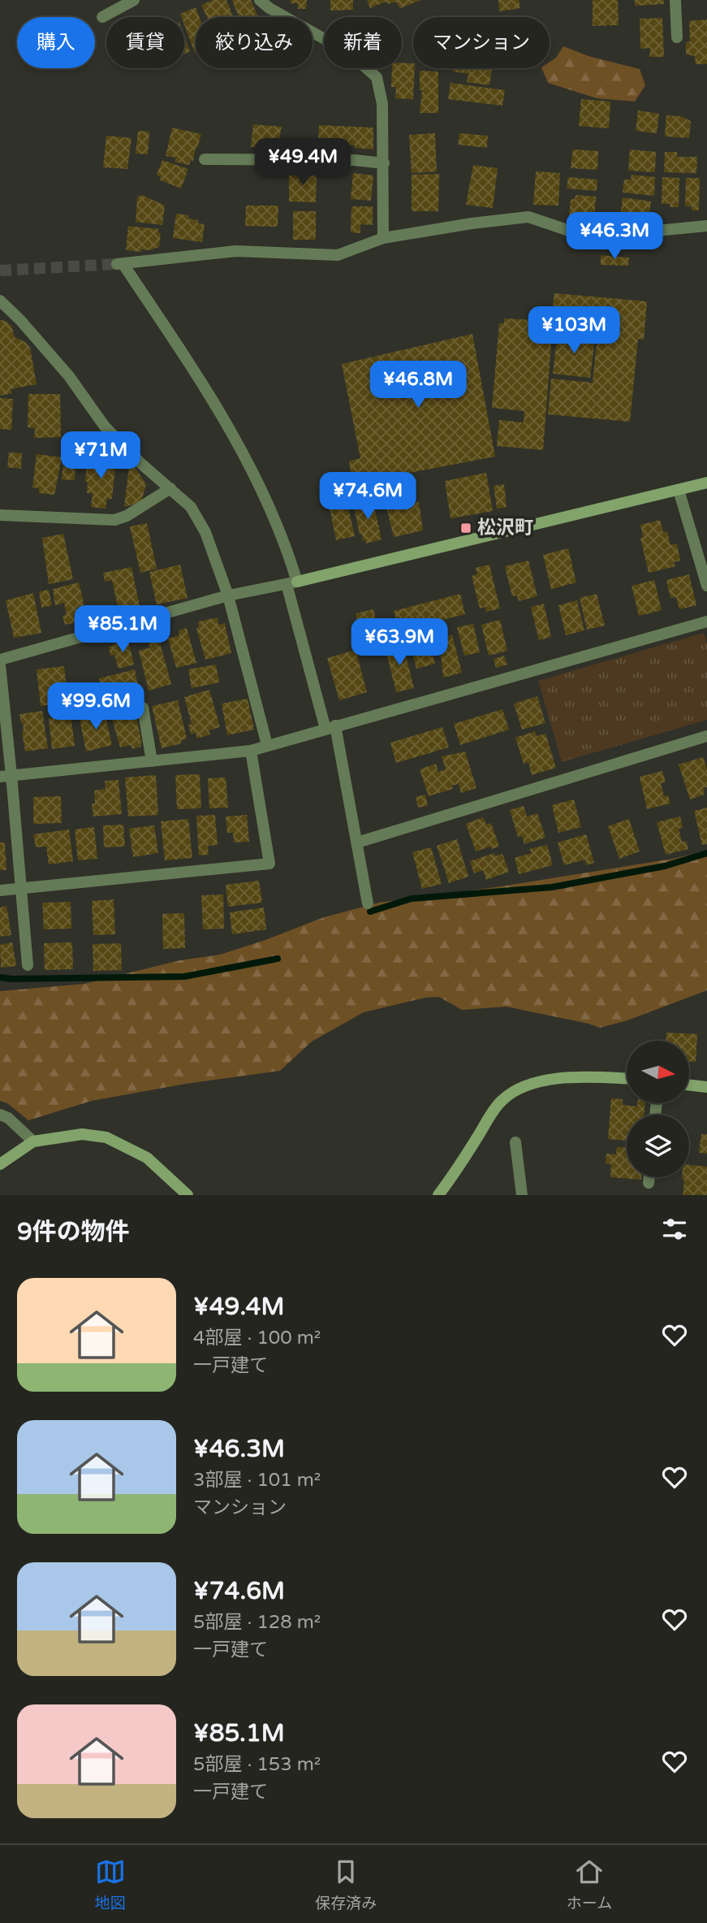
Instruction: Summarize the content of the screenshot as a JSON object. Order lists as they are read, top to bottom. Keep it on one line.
{"places":{"transit":["松沢町"]},"north":"right","page":{"chip":["購入","賃貸","絞り込み","新着","マンション"],"price":["¥49.4M","¥46.3M","¥103M","¥46.8M","¥71M","¥74.6M","¥85.1M","¥63.9M","¥99.6M"],"heading":"9件の物件","list":[{"name":"¥49.4M","note":"4部屋 · 100 m² · 一戸建て"},{"name":"¥46.3M","note":"3部屋 · 101 m² · マンション"},{"name":"¥74.6M","note":"5部屋 · 128 m² · 一戸建て"},{"name":"¥85.1M","note":"5部屋 · 153 m² · 一戸建て"}],"tabs":["地図","保存済み","ホーム"]}}
